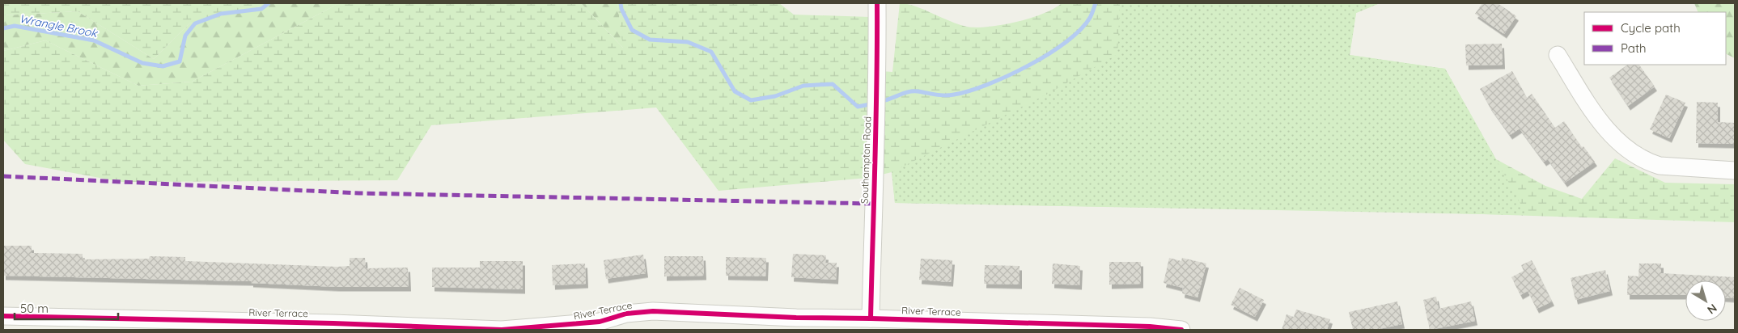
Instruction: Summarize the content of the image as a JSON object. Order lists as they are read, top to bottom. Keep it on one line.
{"streets":{"street":["Southampton Road","River Terrace"]},"crossings":[["Southampton Road","River Terrace"]],"water":["Wrangle Brook"],"legend":["Cycle path","Path"],"scale_bar":"50 m","north":"bottom right"}
